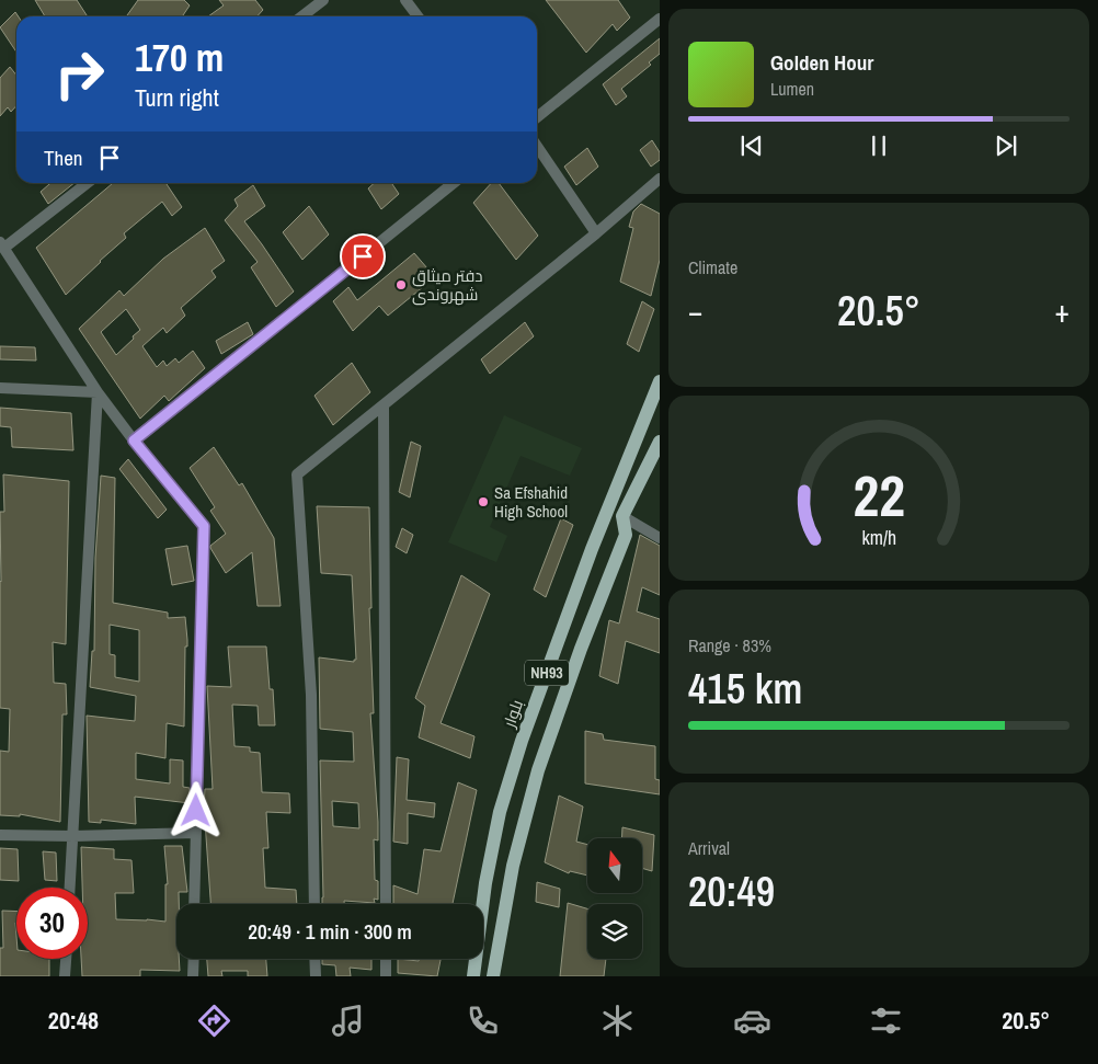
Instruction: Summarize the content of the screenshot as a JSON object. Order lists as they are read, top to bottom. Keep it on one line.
{"streets":{"main road":["NH93","بلوار"]},"places":["دفتر میثاق شهروندی","Sa Efshahid High School"],"north":"top","page":{"turn":["170 m","Turn right"],"song":["Golden Hour","Lumen"],"then":"Then","tile":["Climate",["Range · 83%","415 km"],["Arrival","20:49"]],"heat":["−","20.5°","+"],"limit":"30","trip":"20:49 · 1 min · 300 m","tabs":["20:48","20.5°"],"gauge":["22","km/h"]}}
